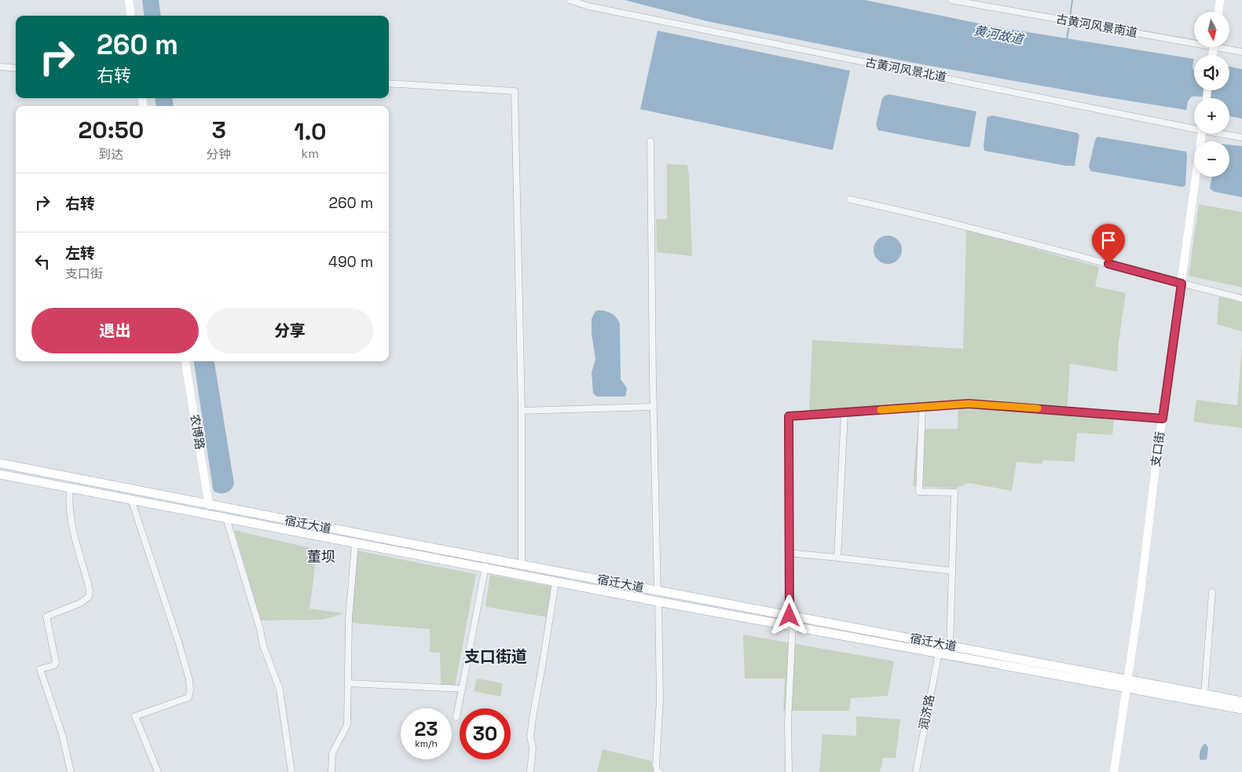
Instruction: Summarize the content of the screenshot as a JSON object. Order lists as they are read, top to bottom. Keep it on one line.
{"streets":{"main road":["宿迁大道"],"street":["古黄河风景南道","古黄河风景北道","农博路","支口街","润济路"]},"crossings":[["农博路","宿迁大道"],["支口街","宿迁大道"],["宿迁大道","润济路"]],"districts":["董坝","支口街道"],"water":["黄河故道"],"north":"bottom","page":{"map_buttons":["+","−"],"turn":["260 m","右转"],"eta":["20:50","到达","3","分钟","1.0","km"],"list":[{"name":"右转","value":"260 m"},{"name":"左转","note":"支口街","value":"490 m"}],"buttons":["退出","分享"],"speed":"23 km/h","limit":"30"}}
